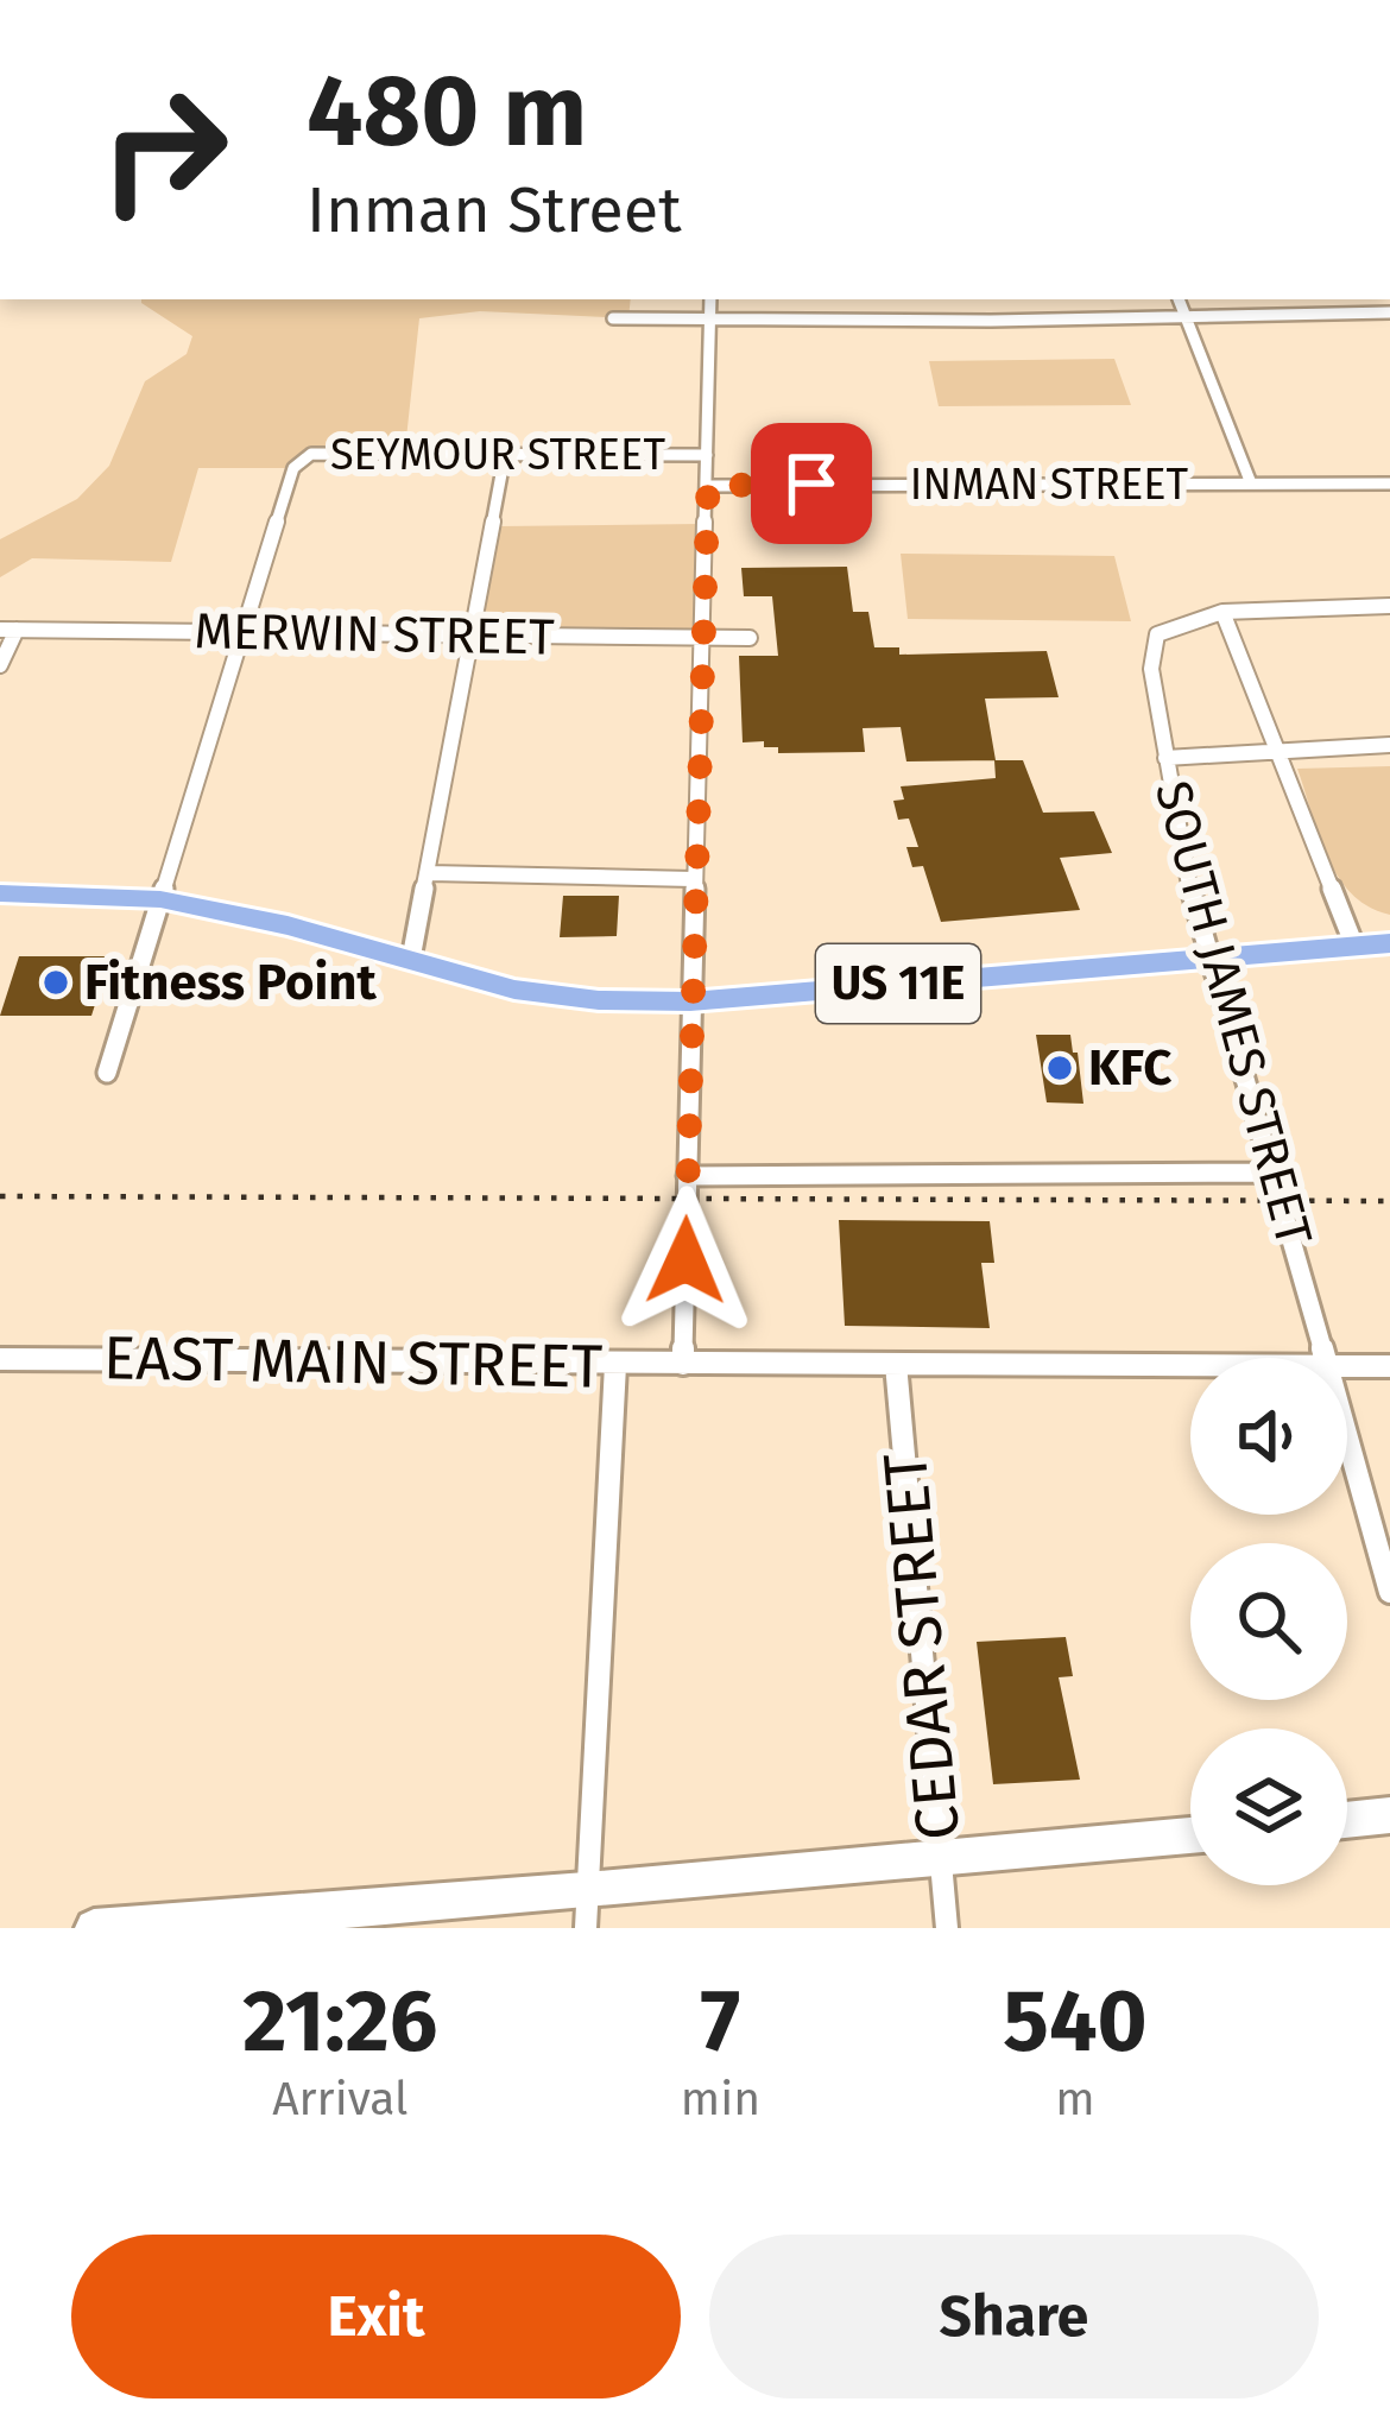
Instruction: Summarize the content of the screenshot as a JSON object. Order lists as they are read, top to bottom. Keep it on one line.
{"streets":{"main road":["US 11E"],"street":["SEYMOUR STREET","INMAN STREET","MERWIN STREET","SOUTH JAMES STREET","EAST MAIN STREET","CEDAR STREET"]},"crossings":[["SEYMOUR STREET","MERWIN STREET"],["US 11E","SOUTH JAMES STREET"],["EAST MAIN STREET","CEDAR STREET"]],"places":["Fitness Point","KFC"],"page":{"turn":["480 m","Inman Street"],"eta":["21:26","Arrival","7","min","540","m"],"buttons":["Exit","Share"]}}
